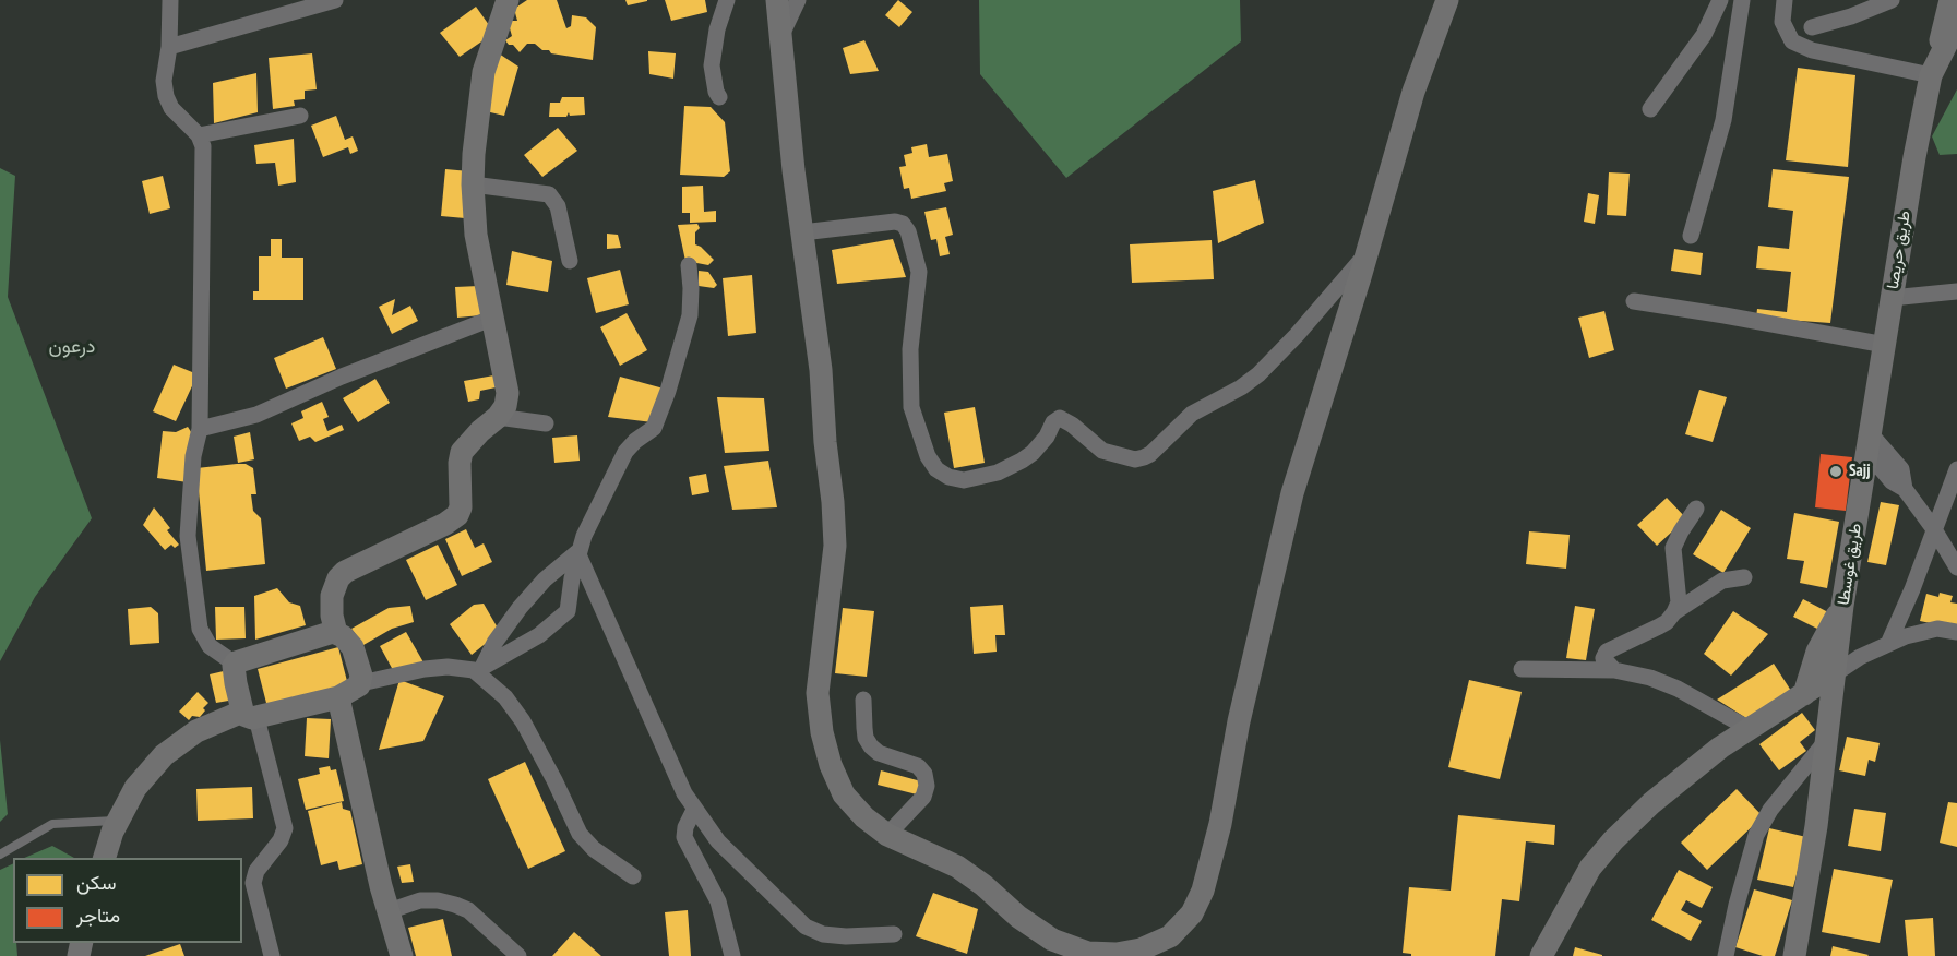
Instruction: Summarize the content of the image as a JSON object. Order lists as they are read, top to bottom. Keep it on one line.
{"streets":{"street":["طريق حريصا","طريق غوسطا"]},"crossings":[["طريق حريصا","طريق غوسطا"]],"districts":["درعون"],"places":["Sajj"],"legend":["سكن","متاجر"]}
